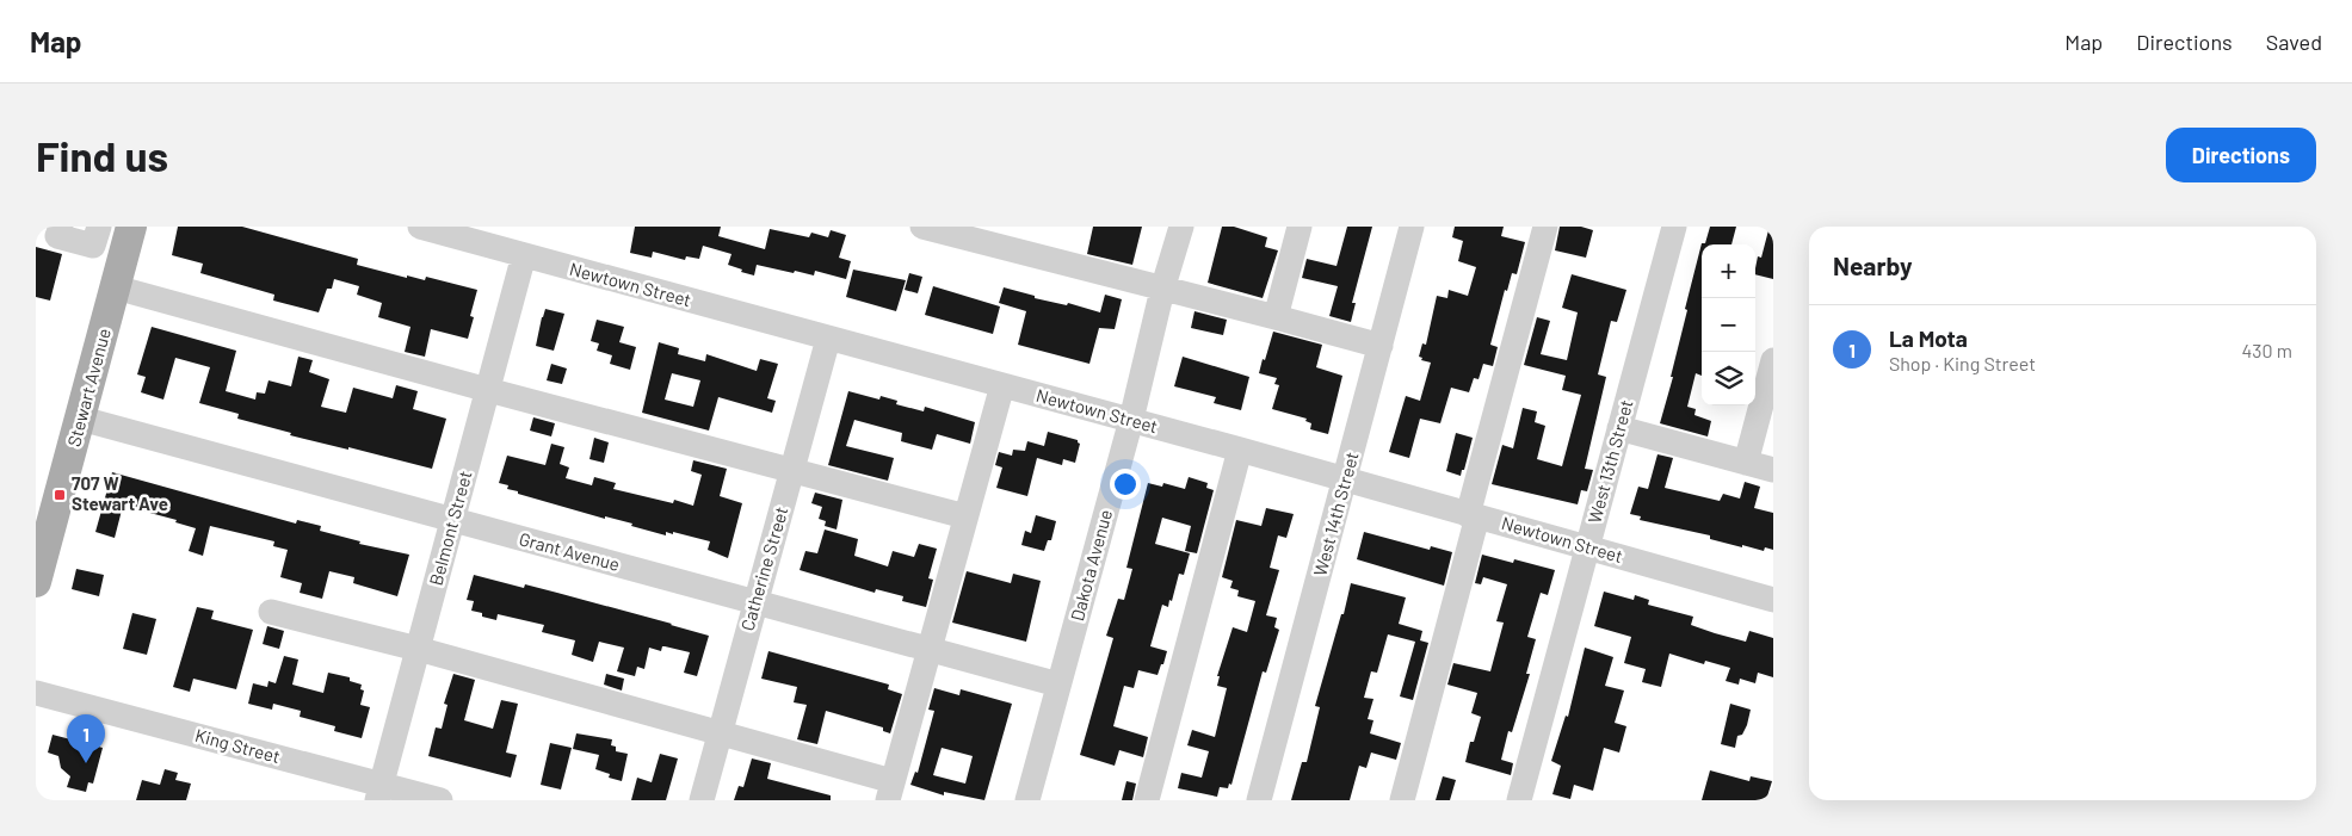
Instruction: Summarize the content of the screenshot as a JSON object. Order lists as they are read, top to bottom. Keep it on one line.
{"streets":{"main road":["Stewart Avenue"],"street":["Newtown Street","West 13th Street","West 14th Street","Belmont Street","Grant Avenue","Dakota Avenue","Catherine Street","King Street"]},"crossings":[["Newtown Street","West 13th Street"],["Newtown Street","West 14th Street"],["Newtown Street","Belmont Street"],["Newtown Street","Dakota Avenue"],["Newtown Street","Catherine Street"],["Stewart Avenue","Grant Avenue"],["Belmont Street","Grant Avenue"],["Belmont Street","King Street"],["Grant Avenue","Dakota Avenue"],["Grant Avenue","Catherine Street"]],"places":{"transit":["707 W Stewart Ave"]},"page":{"header":"Map","nav":["Map","Directions","Saved"],"buttons":"Directions","title":"Find us","heading":"Nearby","map_buttons":["+","−"],"list":[{"mark":"1","name":"La Mota","note":"Shop · King Street","value":"430 m"}],"pins":"1"}}
